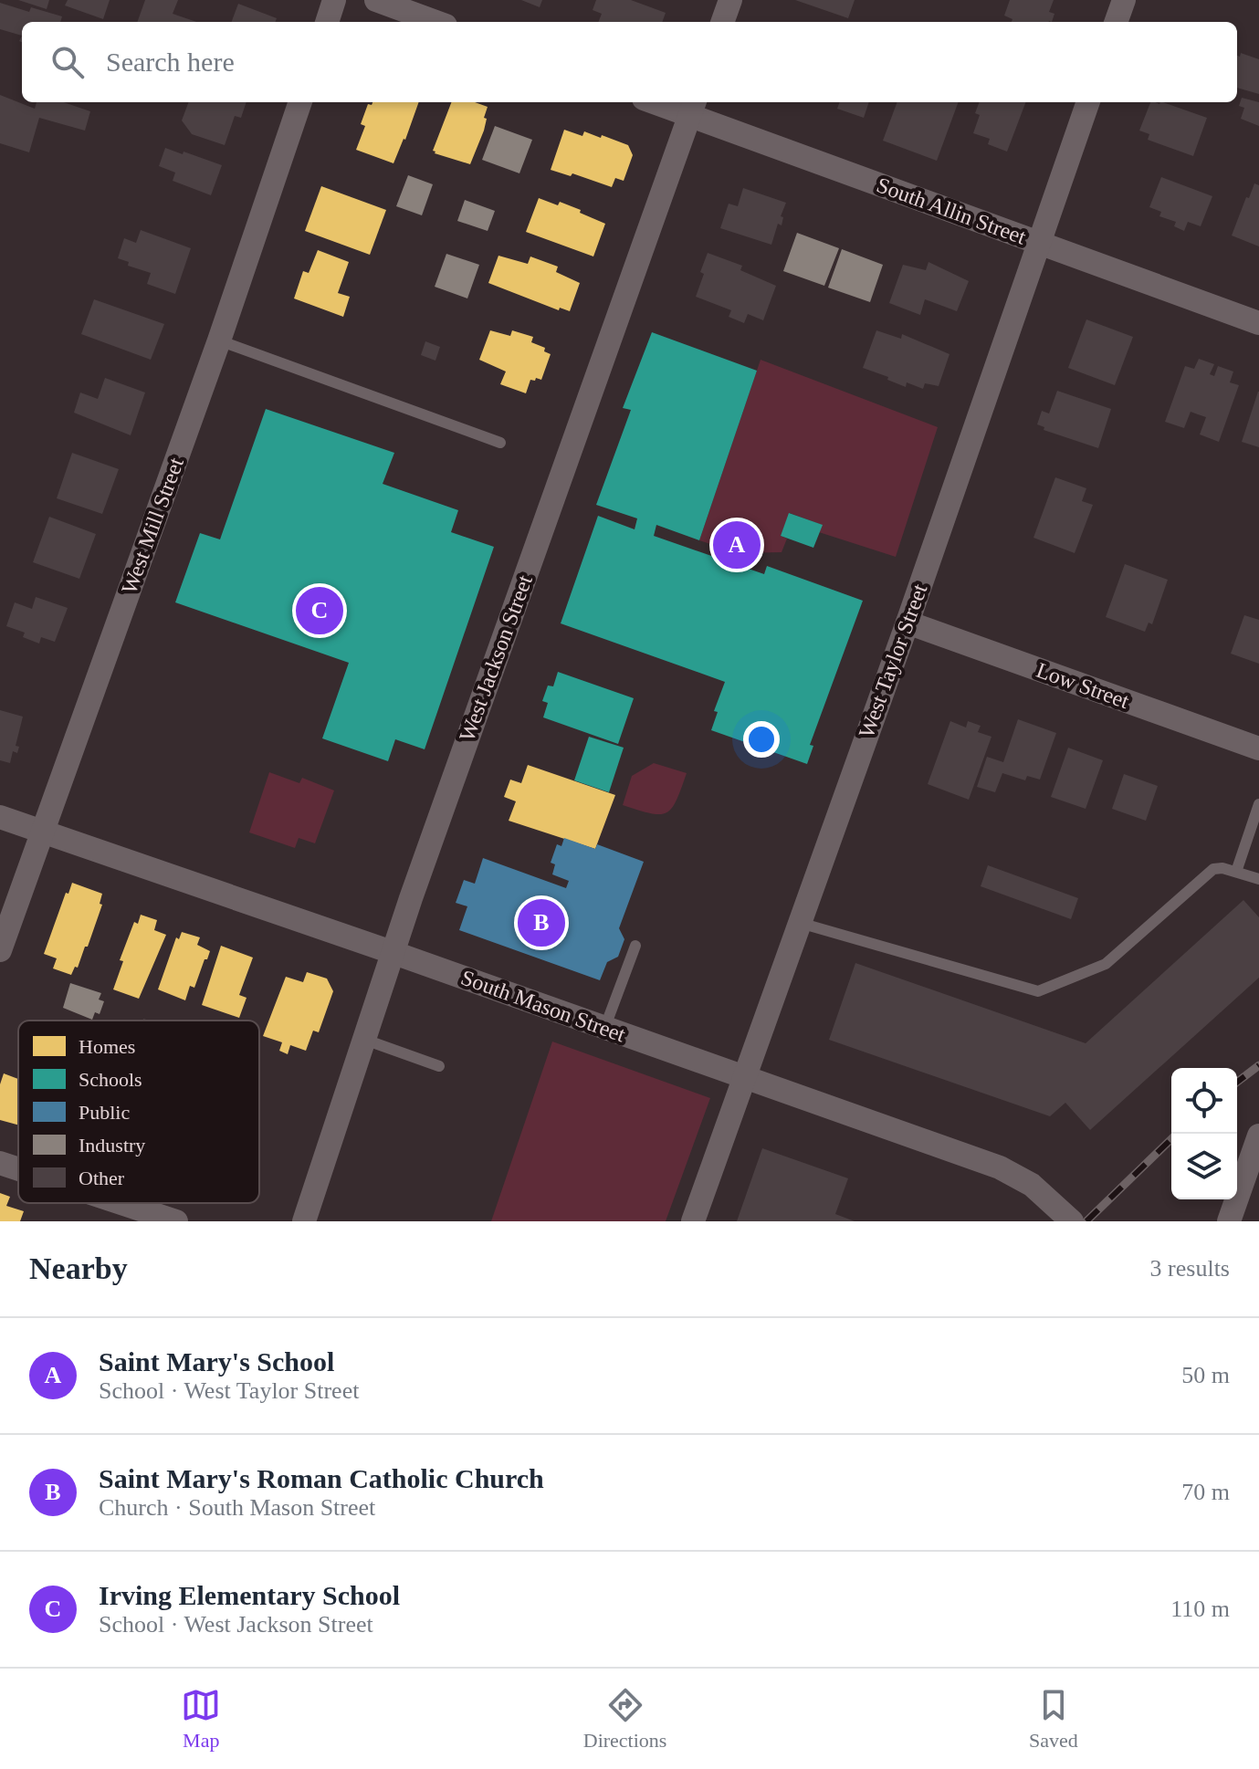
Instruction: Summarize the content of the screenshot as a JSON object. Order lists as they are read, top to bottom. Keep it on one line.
{"streets":{"street":["South Allin Street","West Mill Street","West Jackson Street","West Taylor Street","Low Street","South Mason Street"]},"crossings":[["South Allin Street","West Jackson Street"],["South Allin Street","West Taylor Street"],["West Mill Street","South Mason Street"],["West Jackson Street","South Mason Street"],["West Taylor Street","Low Street"],["West Taylor Street","South Mason Street"]],"legend":["Homes","Schools","Public","Industry","Other"],"page":{"search":"Search here","pins":["A","C","B"],"heading":["Nearby","3 results"],"list":[{"mark":"A","name":"Saint Mary's School","note":"School · West Taylor Street","value":"50 m"},{"mark":"B","name":"Saint Mary's Roman Catholic Church","note":"Church · South Mason Street","value":"70 m"},{"mark":"C","name":"Irving Elementary School","note":"School · West Jackson Street","value":"110 m"}],"nav":["Map","Directions","Saved"]}}
